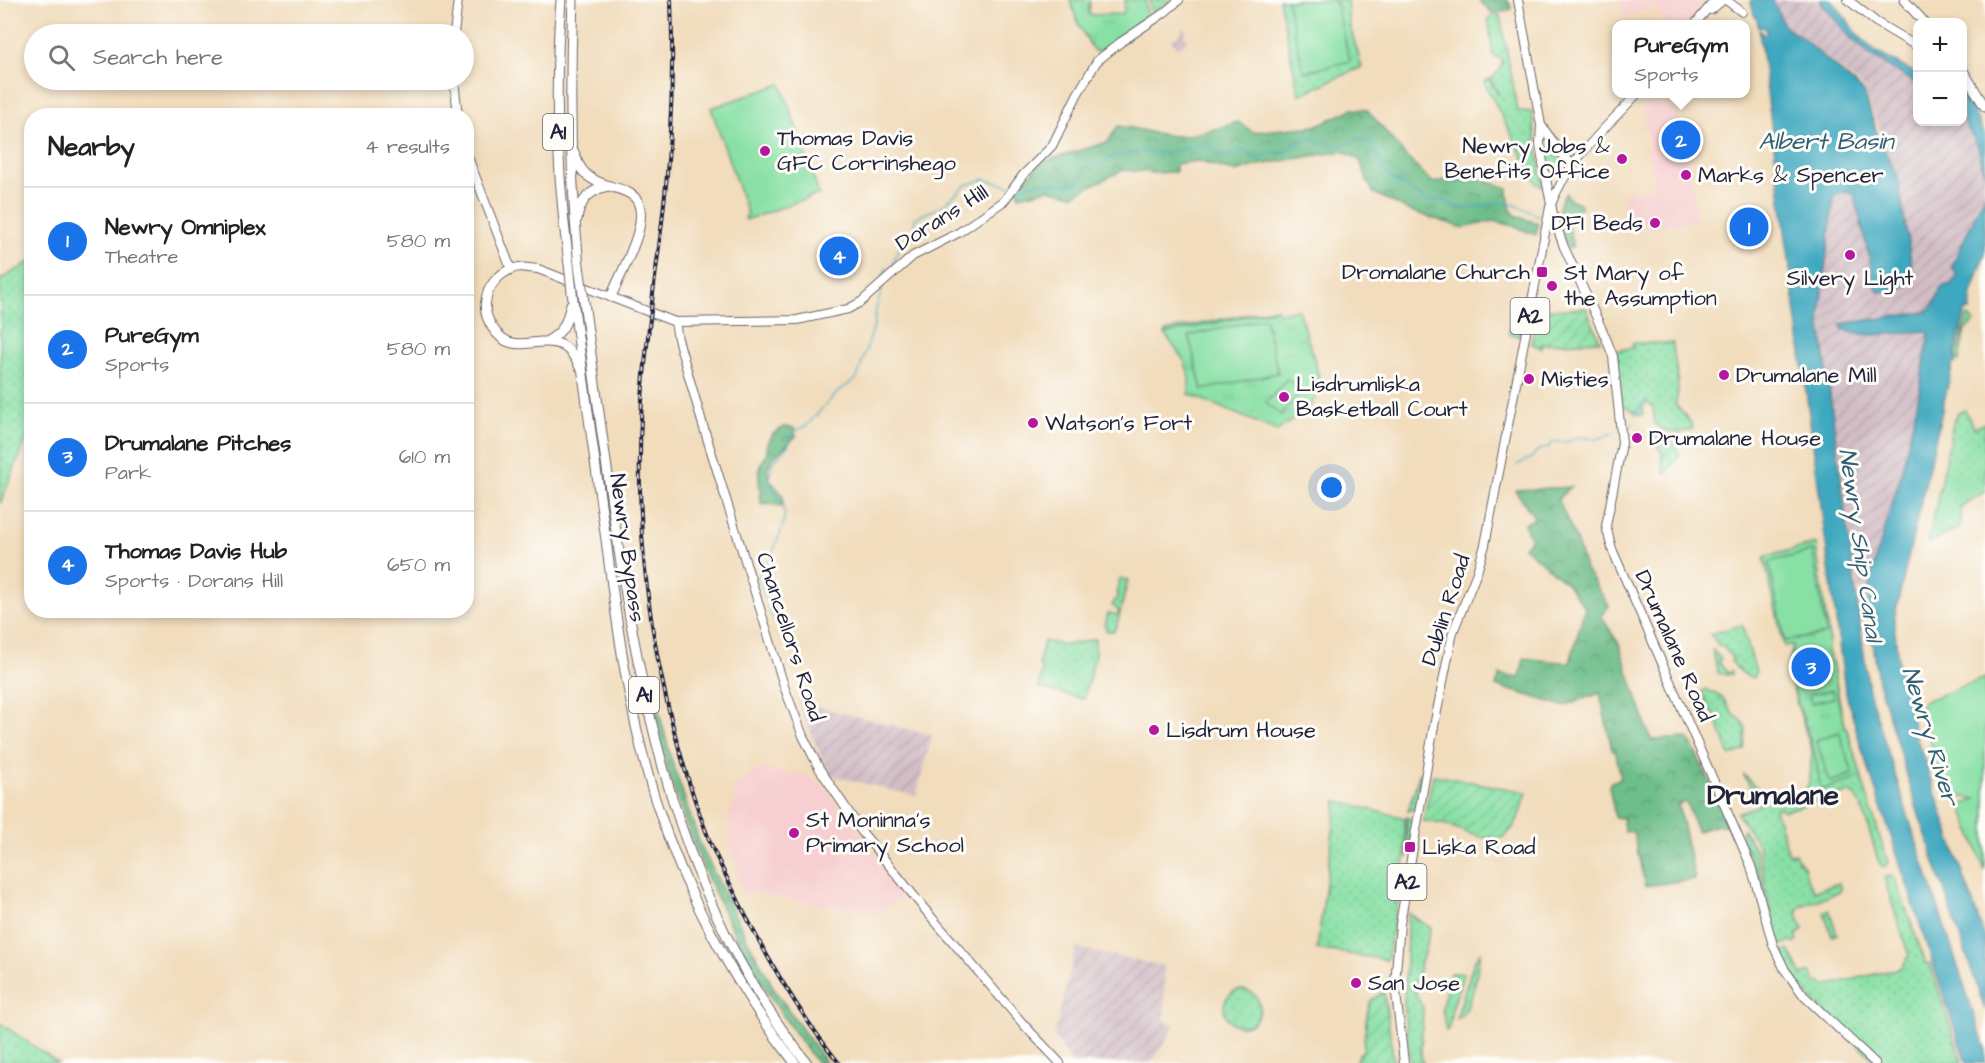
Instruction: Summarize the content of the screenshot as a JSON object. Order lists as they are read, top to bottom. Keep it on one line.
{"streets":{"highway":["A1","Newry Bypass"],"main road":["A2","Dublin Road"],"street":["Dorans Hill","Chancellors Road","Drumalane Road"]},"crossings":[["Dorans Hill","Chancellors Road"],["A2","Dublin Road"],["A2","Drumalane Road"],["Dublin Road","Drumalane Road"]],"districts":["Drumalane"],"water":["Albert Basin","Newry Ship Canal","Newry River"],"places":{"other":["Thomas Davis GFC Corrinshego","Newry Jobs & Benefits Office","Marks & Spencer","DFI Beds","Silvery Light","St Mary of the Assumption","Drumalane Mill","Misties","Lisdrumliska Basketball Court","Watson's Fort","Drumalane House","Lisdrum House","St Moninna's Primary School","San Jose"],"transit":["Dromalane Church","Liska Road"]},"page":{"map_buttons":["+","−"],"popup":["PureGym","Sports"],"search":"Search here","heading":["Nearby","4 results"],"pins":["2","1","4","3"],"list":[{"mark":"1","name":"Newry Omniplex","note":"Theatre","value":"580 m"},{"mark":"2","name":"PureGym","note":"Sports","value":"580 m"},{"mark":"3","name":"Drumalane Pitches","note":"Park","value":"610 m"},{"mark":"4","name":"Thomas Davis Hub","note":"Sports · Dorans Hill","value":"650 m"}]}}
